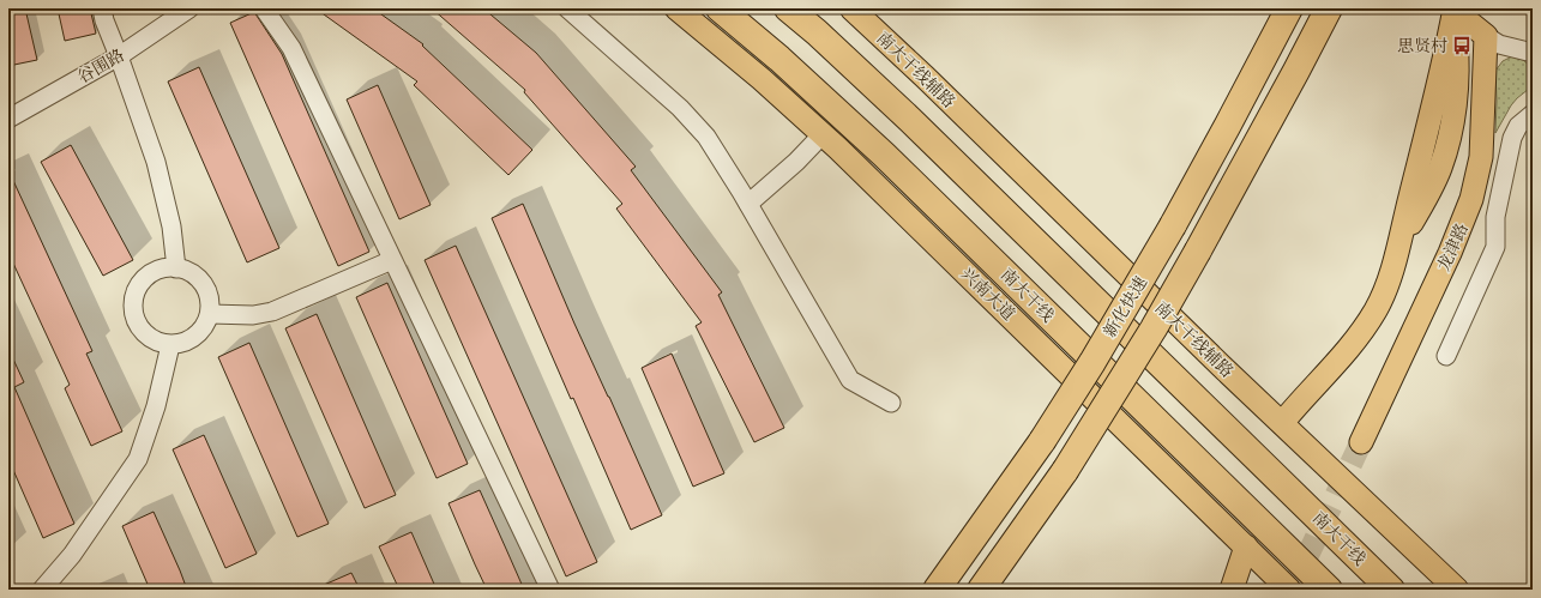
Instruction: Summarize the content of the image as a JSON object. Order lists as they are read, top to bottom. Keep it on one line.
{"streets":{"highway":["南大干线","新化快速"],"main road":["南大干线辅路","龙津路","兴南大道"],"street":["谷围路"]},"places":{"bus stop":["思贤村"]}}
